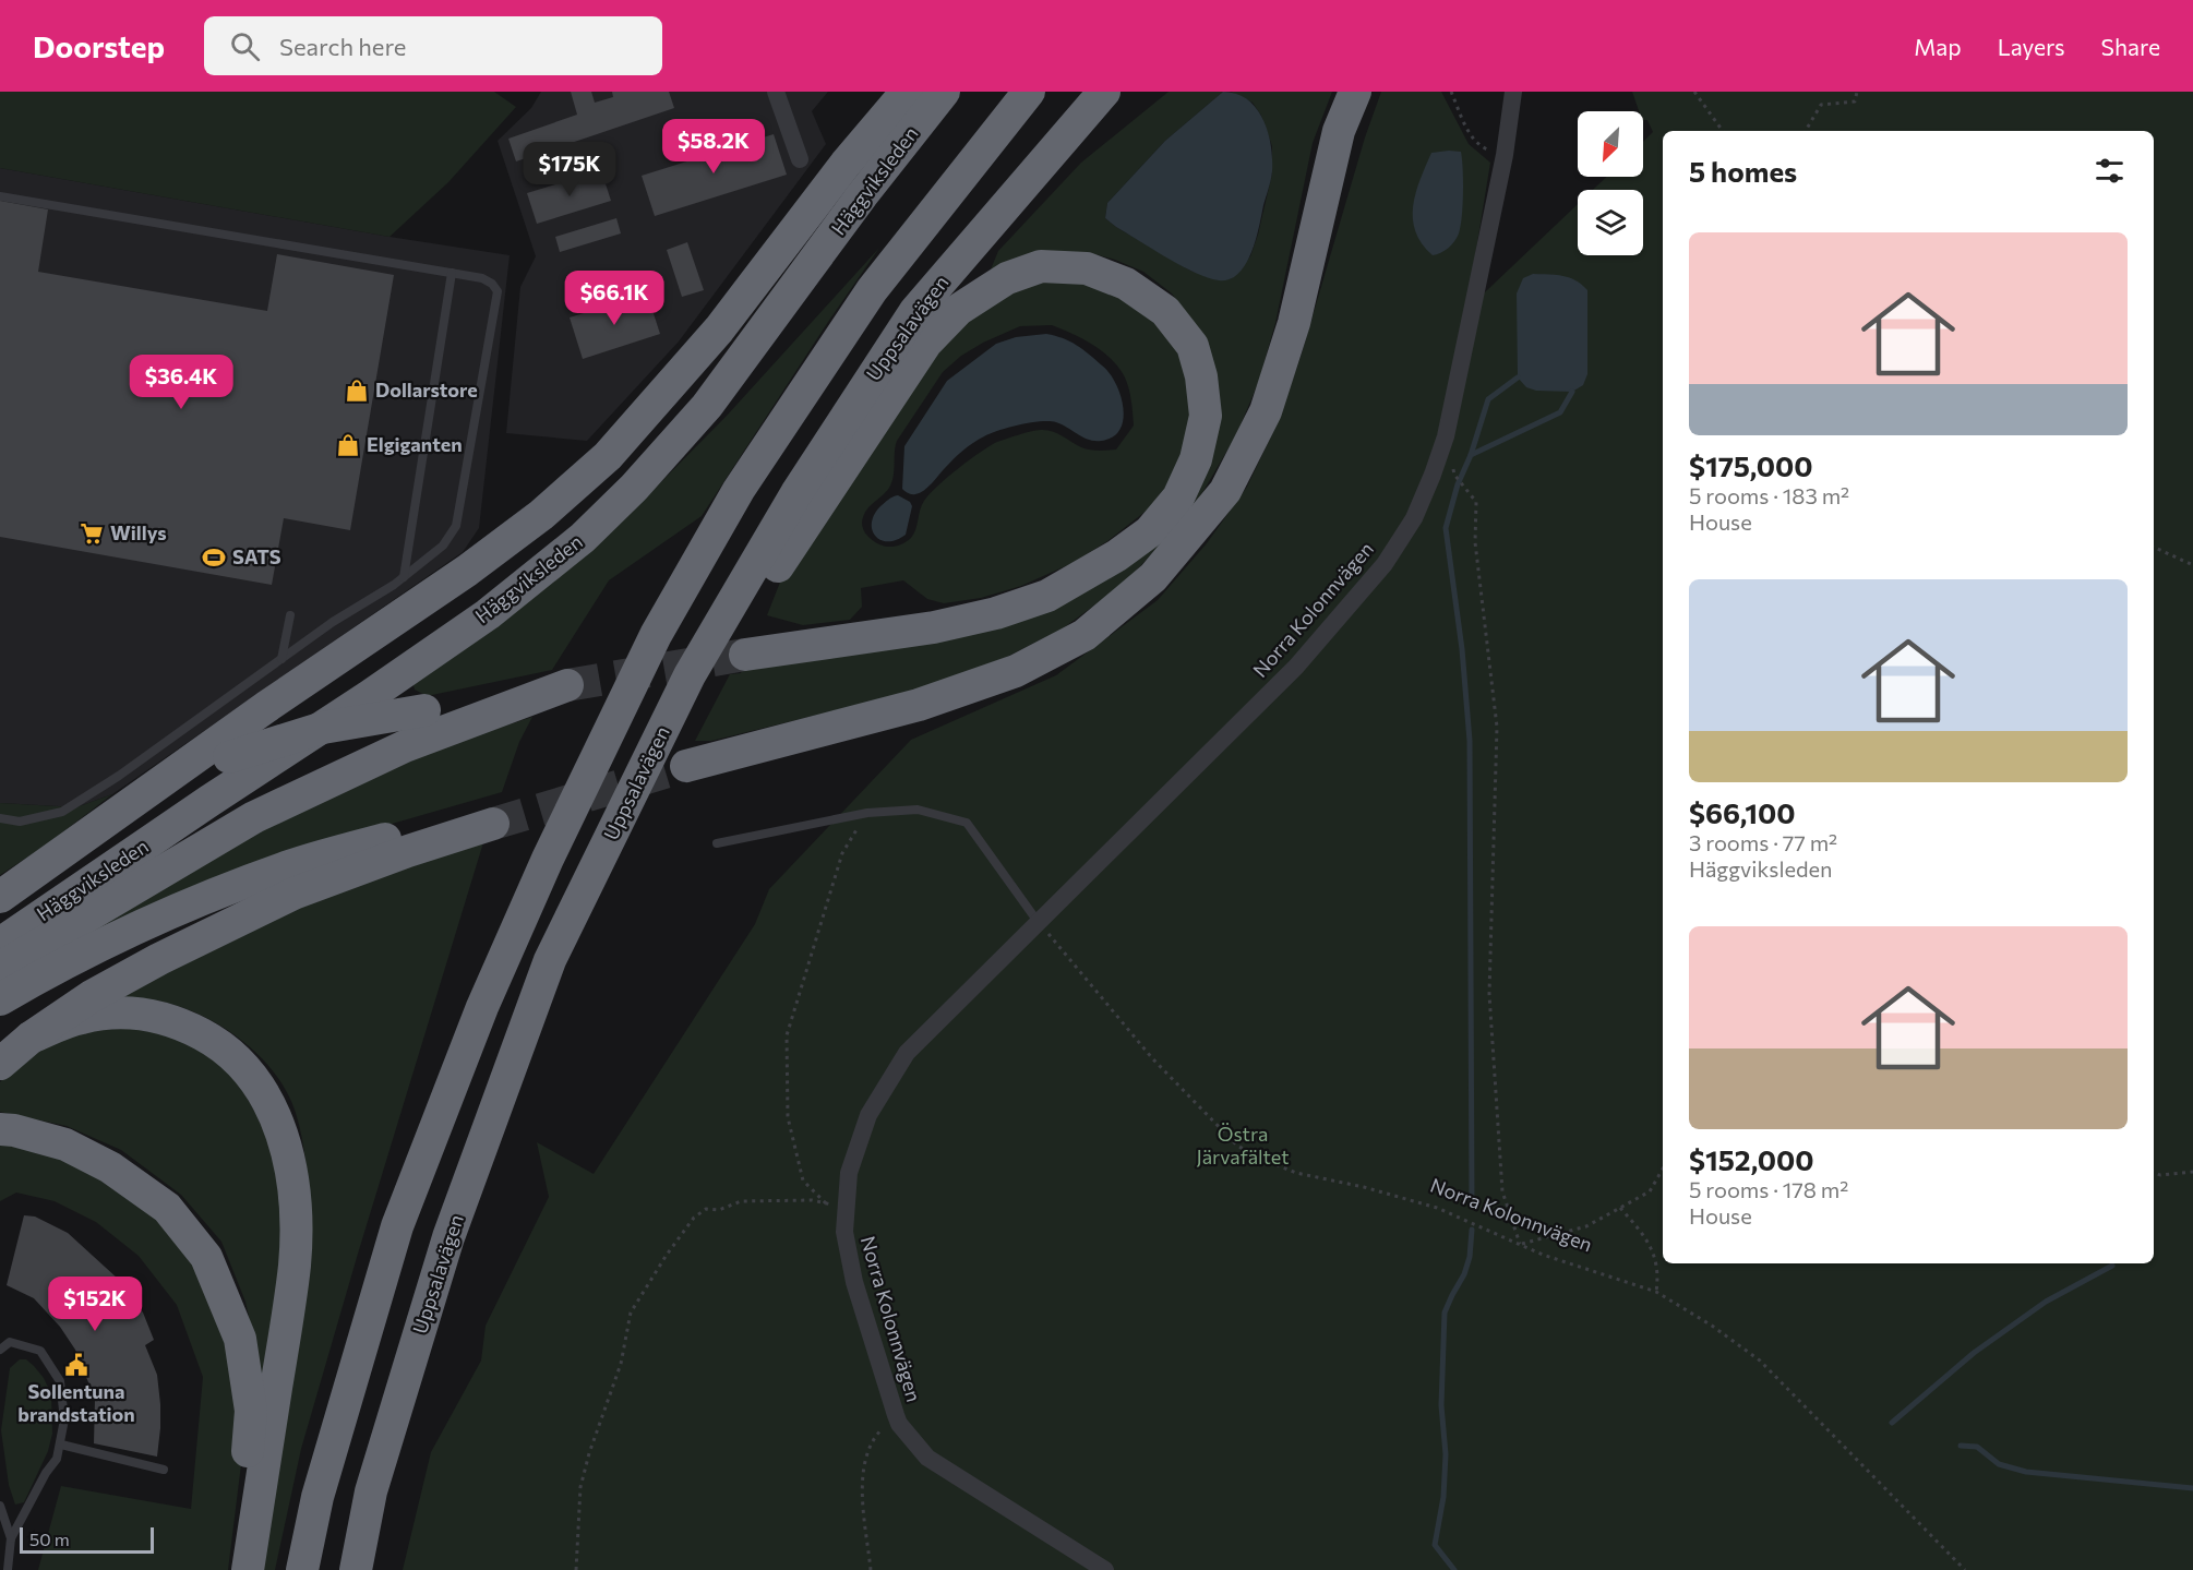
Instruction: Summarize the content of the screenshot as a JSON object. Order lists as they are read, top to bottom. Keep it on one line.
{"streets":{"highway":["Häggviksleden","Uppsalavägen"],"street":["Norra Kolonnvägen"]},"parks":["Östra Järvafältet"],"places":{"shop":["Dollarstore","Elgiganten"],"supermarket":["Willys"],"sports":["SATS"],"public building":["Sollentuna brandstation"]},"scale_bar":"50 m","north":"bottom left","page":{"header":"Doorstep","search":"Search here","nav":["Map","Layers","Share"],"price":["$58.2K","$175K","$66.1K","$36.4K","$152K"],"heading":"5 homes","list":[{"name":"$175,000","note":"5 rooms · 183 m² · House"},{"name":"$66,100","note":"3 rooms · 77 m² · Häggviksleden"},{"name":"$152,000","note":"5 rooms · 178 m² · House"}],"scale":"50 m"}}
